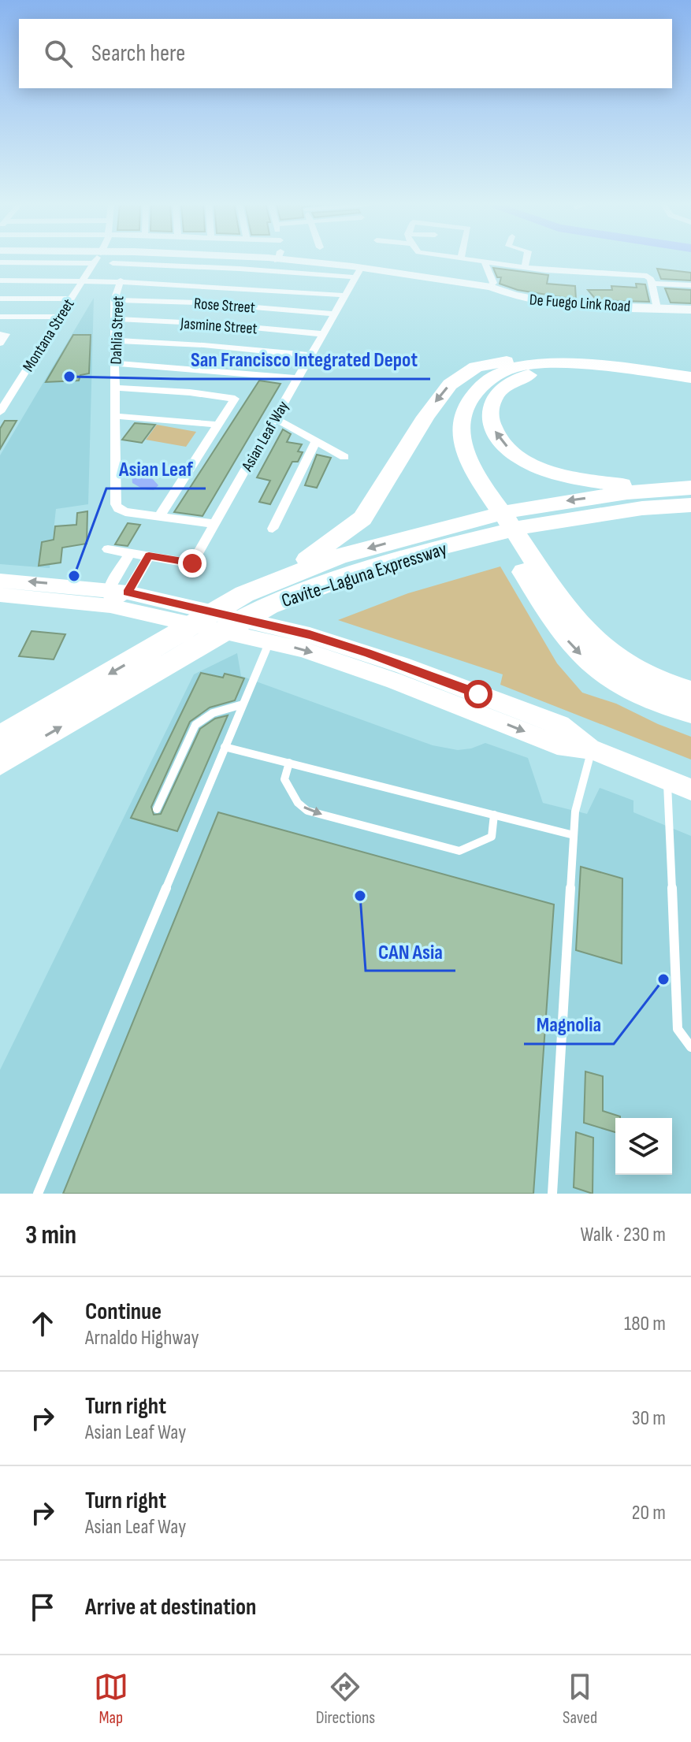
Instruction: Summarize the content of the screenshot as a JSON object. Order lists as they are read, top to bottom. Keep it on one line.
{"streets":{"highway":["Cavite–Laguna Expressway"],"street":["De Fuego Link Road","Rose Street","Jasmine Street","Dahlia Street","Montana Street","Asian Leaf Way"]},"crossings":[["Rose Street","Dahlia Street"],["Rose Street","Asian Leaf Way"],["Jasmine Street","Dahlia Street"],["Jasmine Street","Asian Leaf Way"],["Dahlia Street","Asian Leaf Way"]],"places":["San Francisco Integrated Depot","Asian Leaf","CAN Asia","Magnolia"],"page":{"search":"Search here","heading":["3 min","Walk · 230 m"],"list":[["Continue","Arnaldo Highway","180 m"],["Turn right","Asian Leaf Way","30 m"],["Turn right","Asian Leaf Way","20 m"],"Arrive at destination"],"nav":["Map","Directions","Saved"]}}
